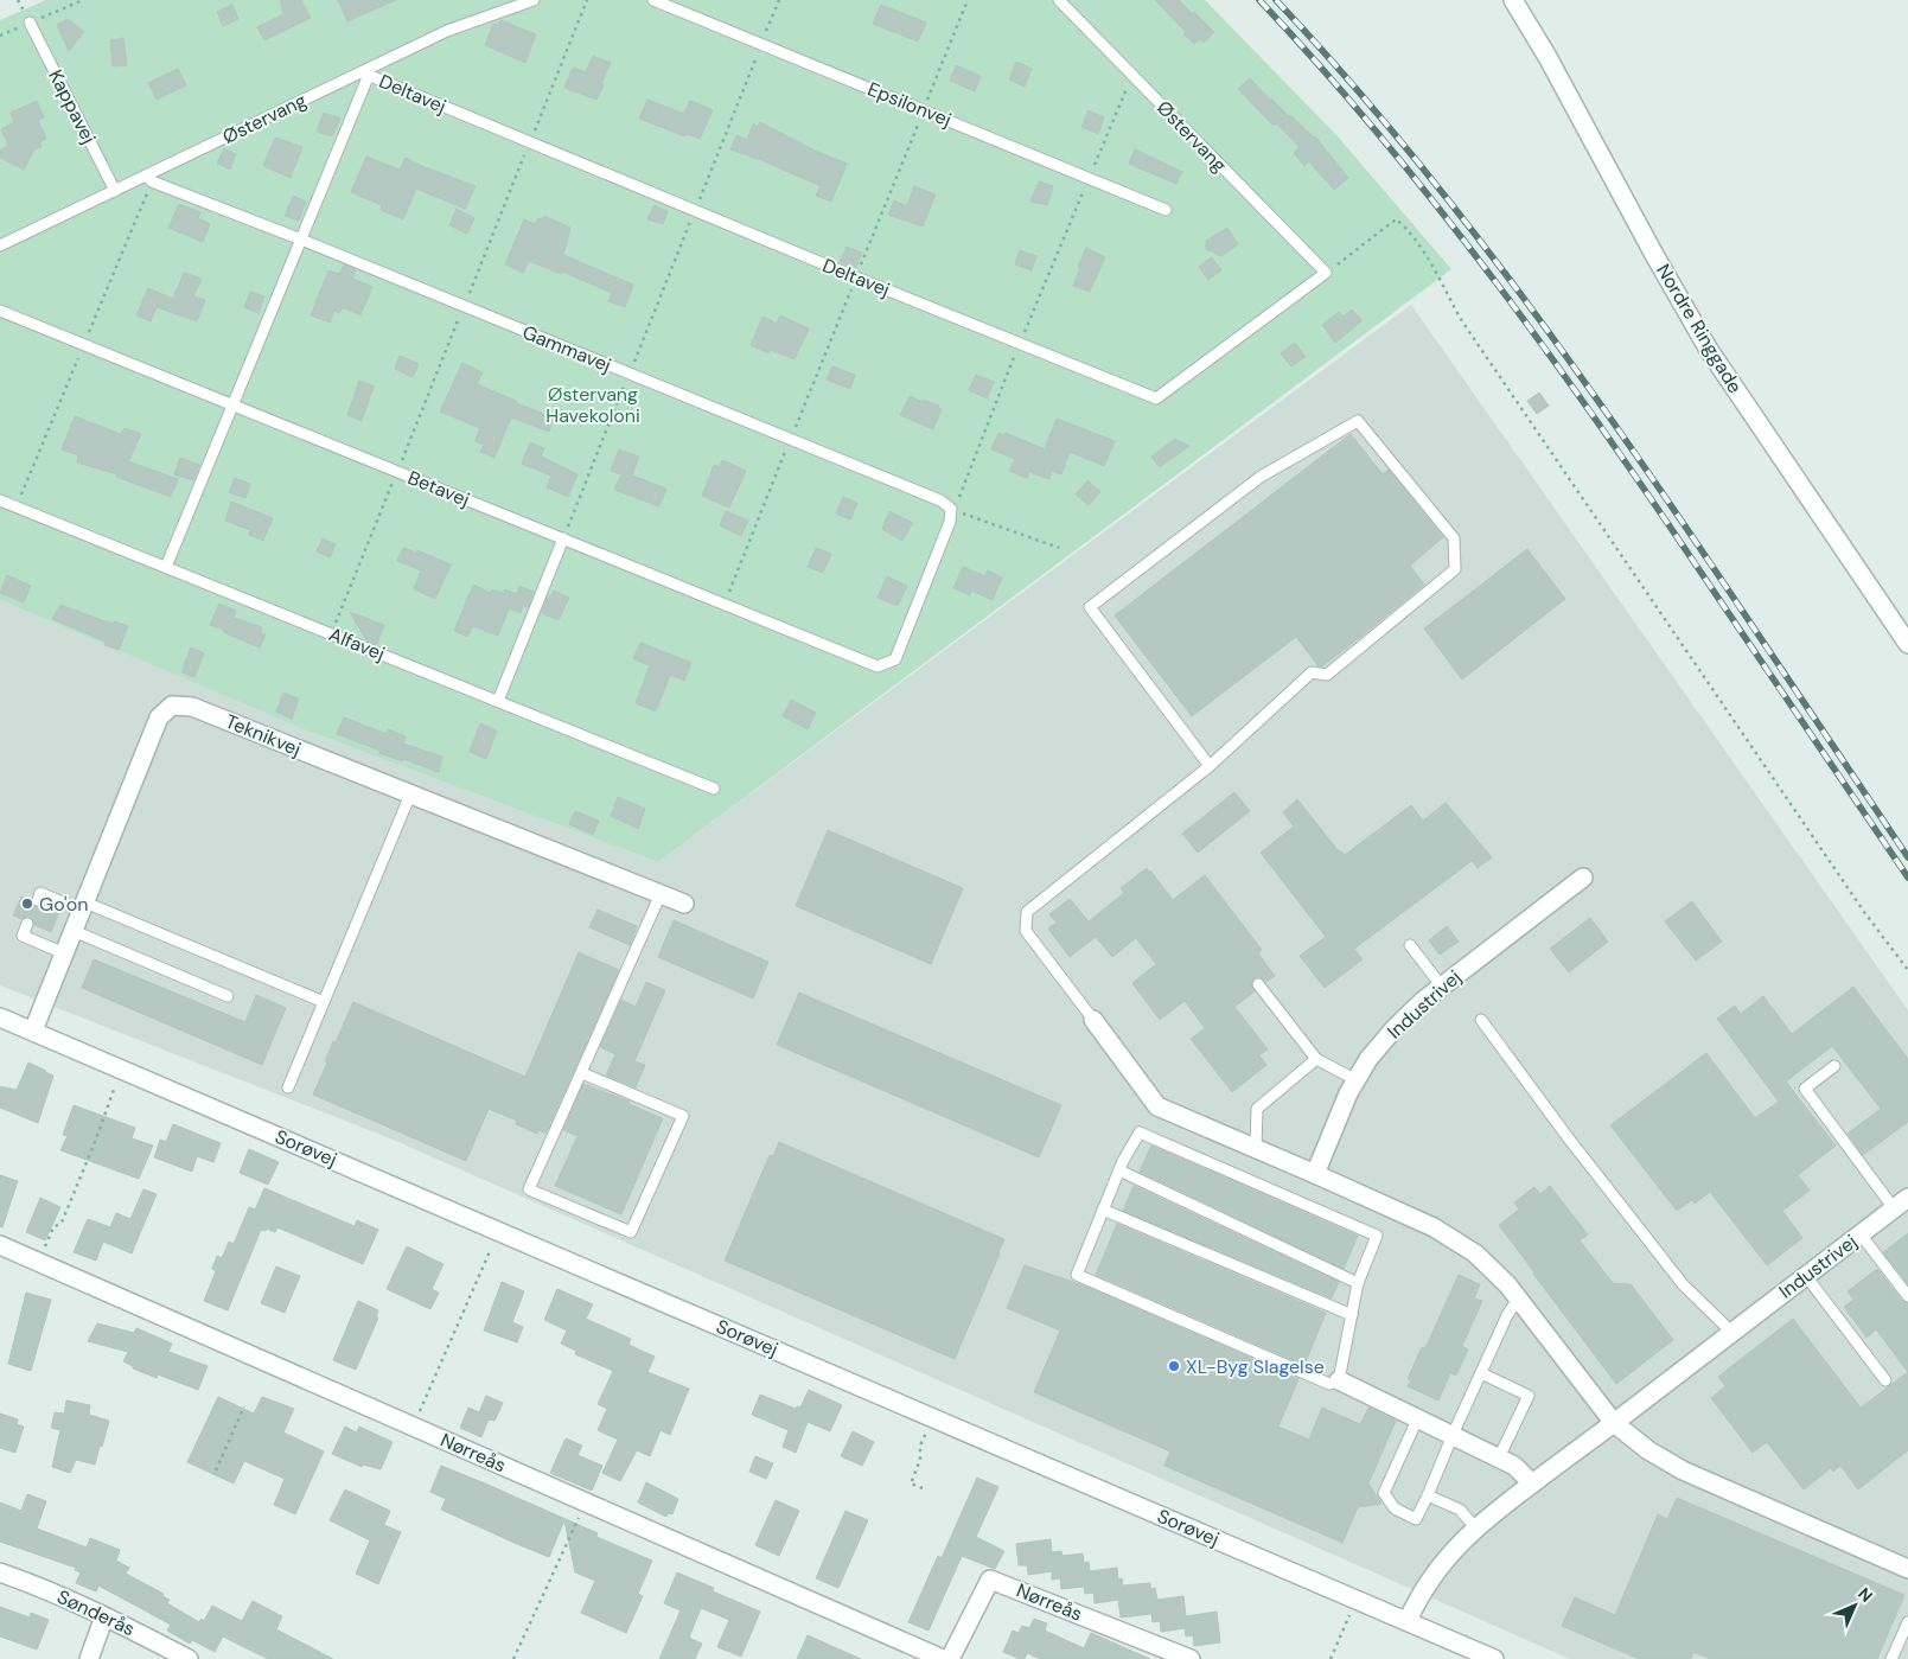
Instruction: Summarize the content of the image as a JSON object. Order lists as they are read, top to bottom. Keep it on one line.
{"streets":{"street":["Nordre Ringgade","Teknikvej","Industrivej","Sorøvej","Nørreås","Sønderås"],"lane":["Deltavej","Epsilonvej","Kappavej","Østervang","Gammavej","Betavej","Alfavej"]},"crossings":[["Deltavej","Østervang"],["Kappavej","Østervang"],["Østervang","Gammavej"],["Gammavej","Betavej"],["Teknikvej","Sorøvej"],["Industrivej","Sorøvej"]],"parks":["Østervang Havekoloni"],"places":["Go'on","XL-Byg Slagelse"],"north":"top right"}
